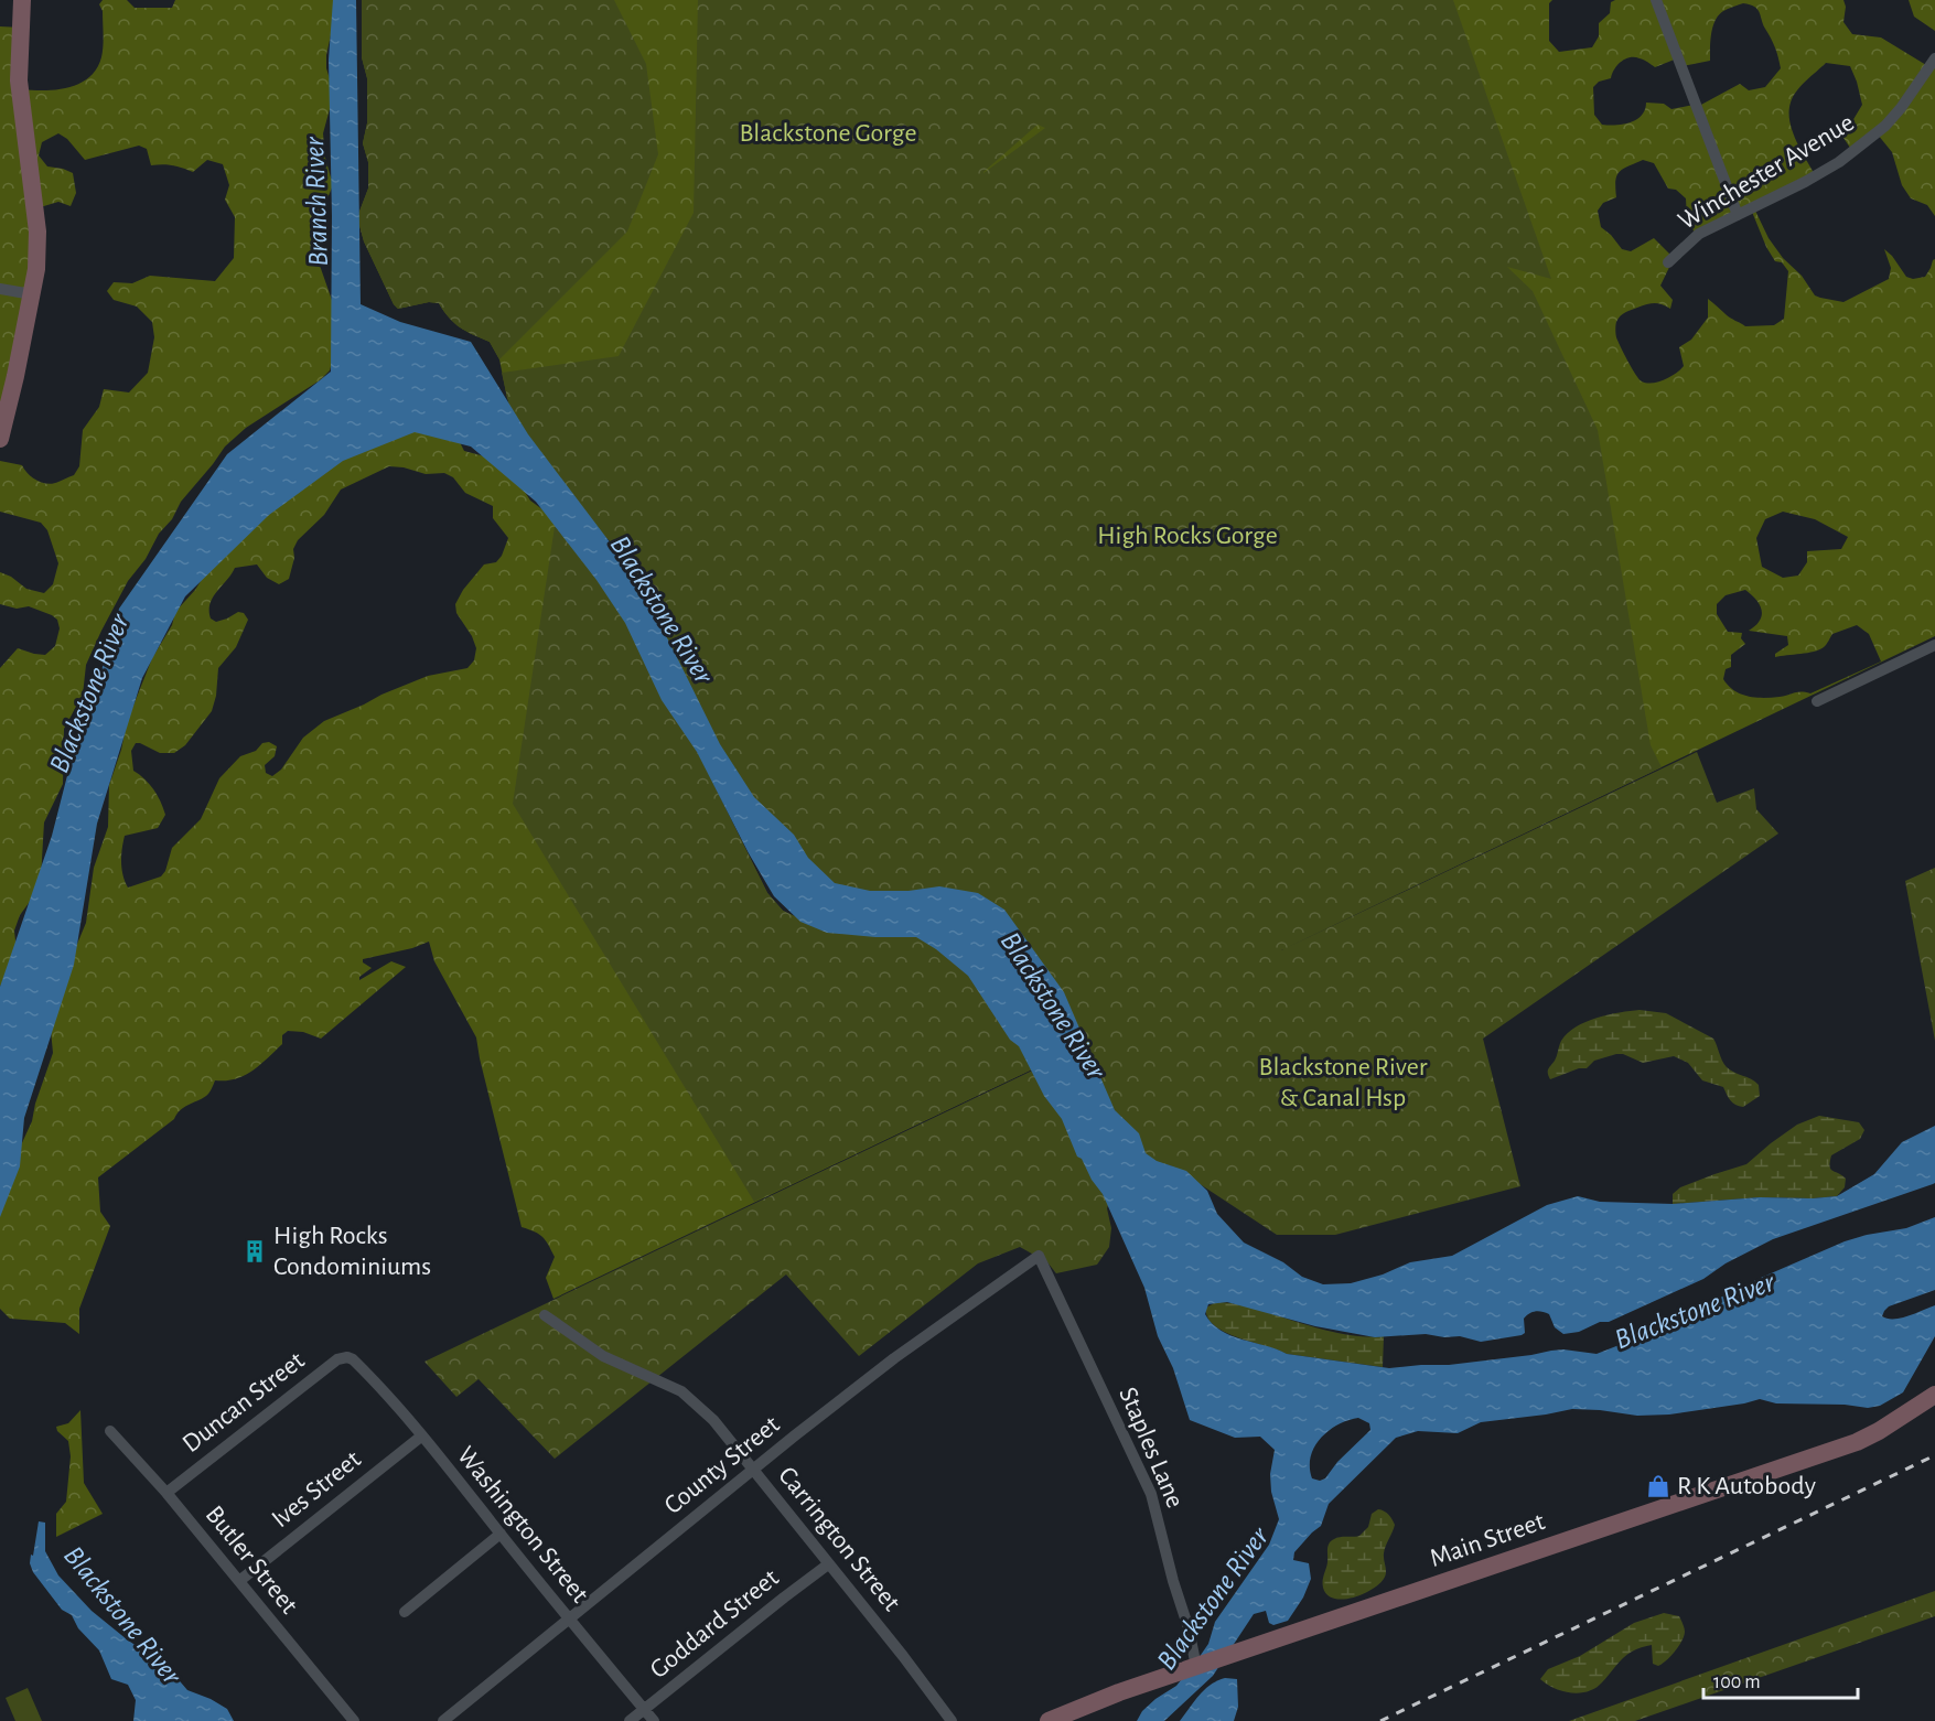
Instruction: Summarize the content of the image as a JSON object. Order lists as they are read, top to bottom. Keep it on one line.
{"streets":{"main road":["Main Street"],"street":["Winchester Avenue","Duncan Street","Staples Lane","County Street","Ives Street","Washington Street","Carrington Street","Butler Street","Goddard Street"]},"crossings":[["Duncan Street","Washington Street"],["Duncan Street","Butler Street"],["Staples Lane","County Street"],["Staples Lane","Main Street"],["County Street","Washington Street"],["County Street","Carrington Street"],["Ives Street","Washington Street"],["Ives Street","Butler Street"],["Washington Street","Goddard Street"],["Carrington Street","Goddard Street"]],"water":["Branch River","Blackstone River"],"parks":["Blackstone Gorge","High Rocks Gorge","Blackstone River & Canal Hsp"],"places":{"building":["High Rocks Condominiums"],"shop":["R K Autobody"]},"scale_bar":"100 m"}
